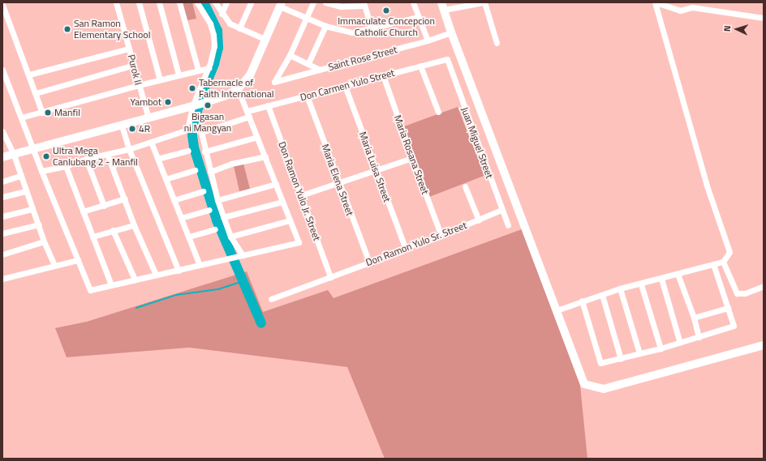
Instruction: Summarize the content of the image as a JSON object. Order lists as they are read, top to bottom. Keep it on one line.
{"streets":{"street":["Saint Rose Street","Purok II","Don Carmen Yulo Street","Juan Miguel Street","Maria Rosana Street","Maria Luisa Street","Maria Elena Street","Don Ramon Yulo Jr. Street","Don Ramon Yulo Sr. Street"]},"crossings":[["Don Carmen Yulo Street","Juan Miguel Street"],["Don Carmen Yulo Street","Maria Rosana Street"],["Don Carmen Yulo Street","Maria Luisa Street"],["Don Carmen Yulo Street","Maria Elena Street"],["Don Carmen Yulo Street","Don Ramon Yulo Jr. Street"],["Juan Miguel Street","Don Ramon Yulo Sr. Street"],["Maria Rosana Street","Don Ramon Yulo Sr. Street"],["Maria Luisa Street","Don Ramon Yulo Sr. Street"],["Maria Elena Street","Don Ramon Yulo Sr. Street"],["Don Ramon Yulo Jr. Street","Don Ramon Yulo Sr. Street"]],"places":["Immaculate Concepcion Catholic Church","San Ramon Elementary School","Tabernacle of Faith International","Yambot","Bigasan ni Mangyan","Manfil","4R","Ultra Mega Canlubang 2 - Manfil"],"north":"left"}
